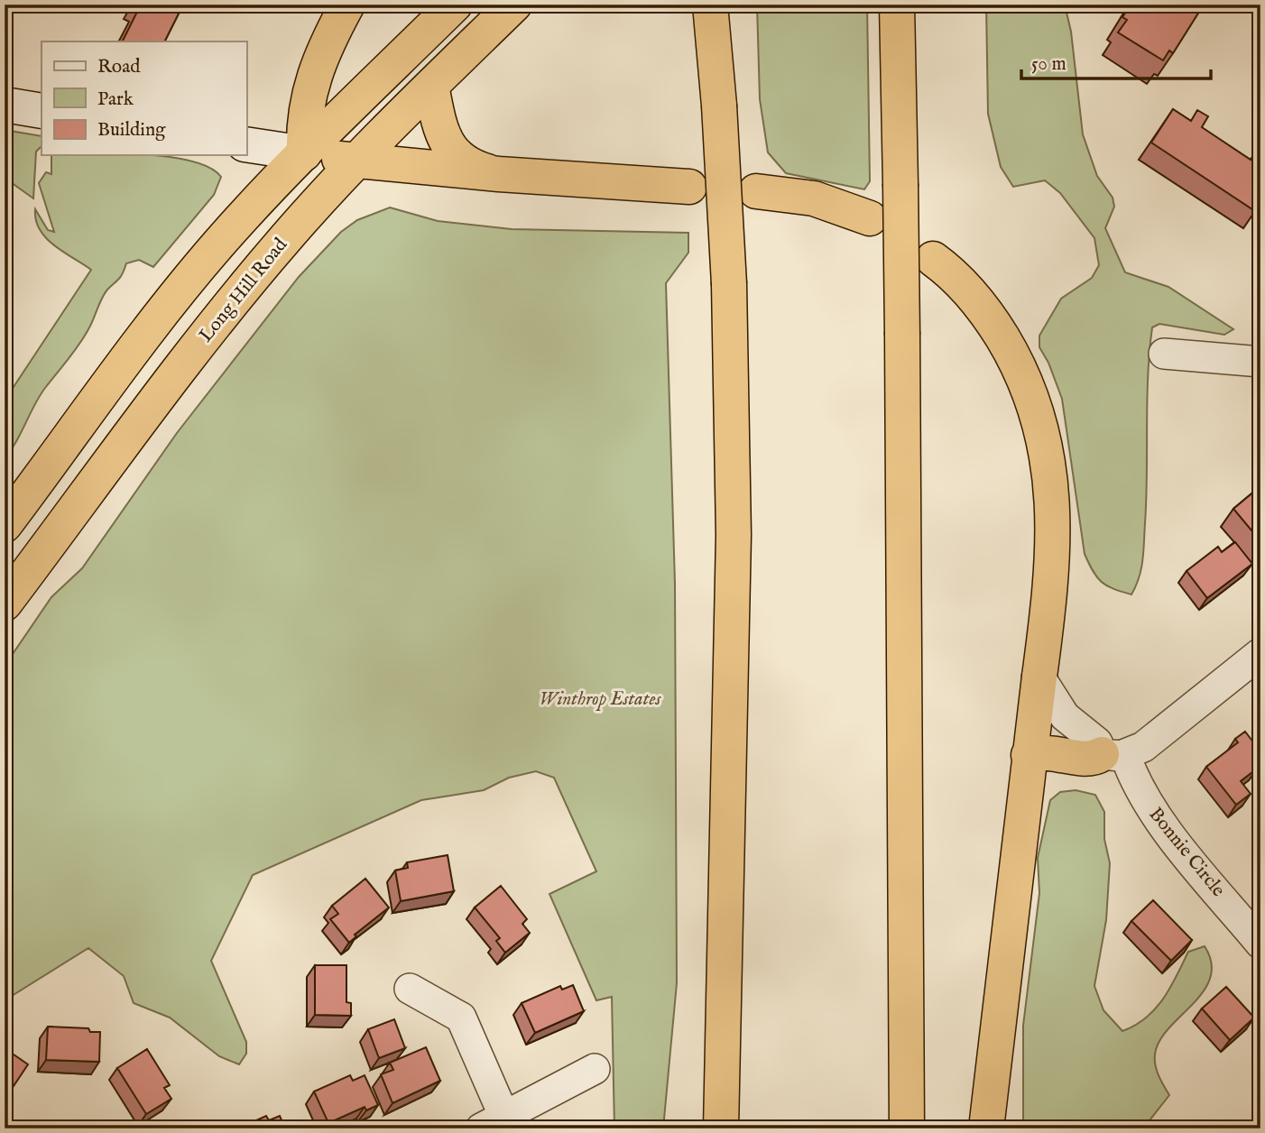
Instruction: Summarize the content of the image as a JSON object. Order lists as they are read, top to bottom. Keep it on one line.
{"streets":{"highway":["Long Hill Road"],"street":["Bonnie Circle"]},"parks":["Winthrop Estates"],"legend":["Road","Park","Building"],"scale_bar":"50 m"}
